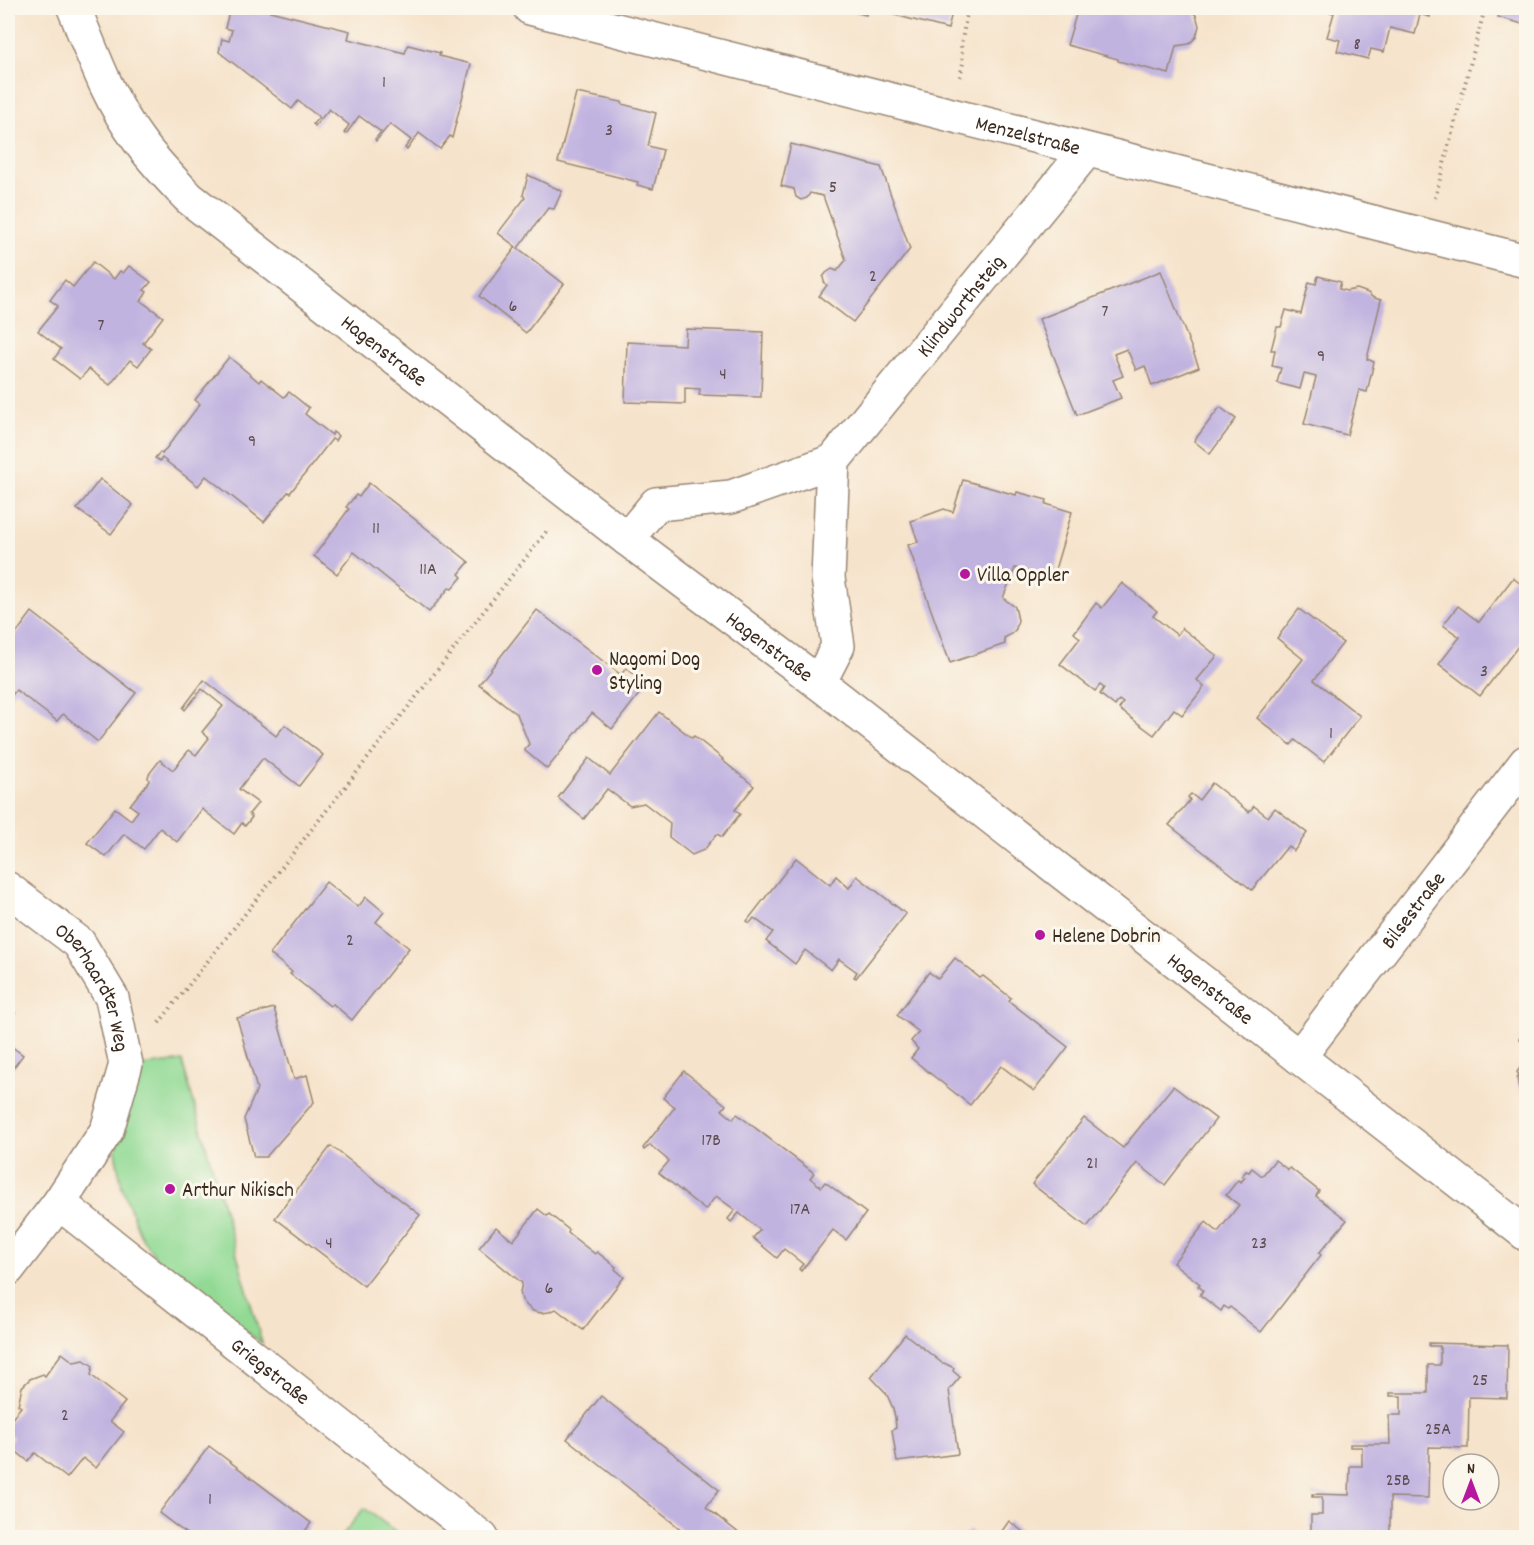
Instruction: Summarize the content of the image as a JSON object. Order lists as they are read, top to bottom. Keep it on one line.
{"streets":{"street":["Menzelstraße","Klindworthsteig","Hagenstraße","Bilsestraße","Oberhaardter Weg","Griegstraße"]},"crossings":[["Menzelstraße","Klindworthsteig"],["Hagenstraße","Bilsestraße"],["Oberhaardter Weg","Griegstraße"]],"places":["Villa Oppler","Nagomi Dog Styling","Helene Dobrin","Arthur Nikisch"],"house_numbers":["8","1","3","5","2","6","7","7","9","4","9","11","11A","3","1","2","17B","21","17A","4","23","6","25","2","25A","25B","1"],"north":"top"}
